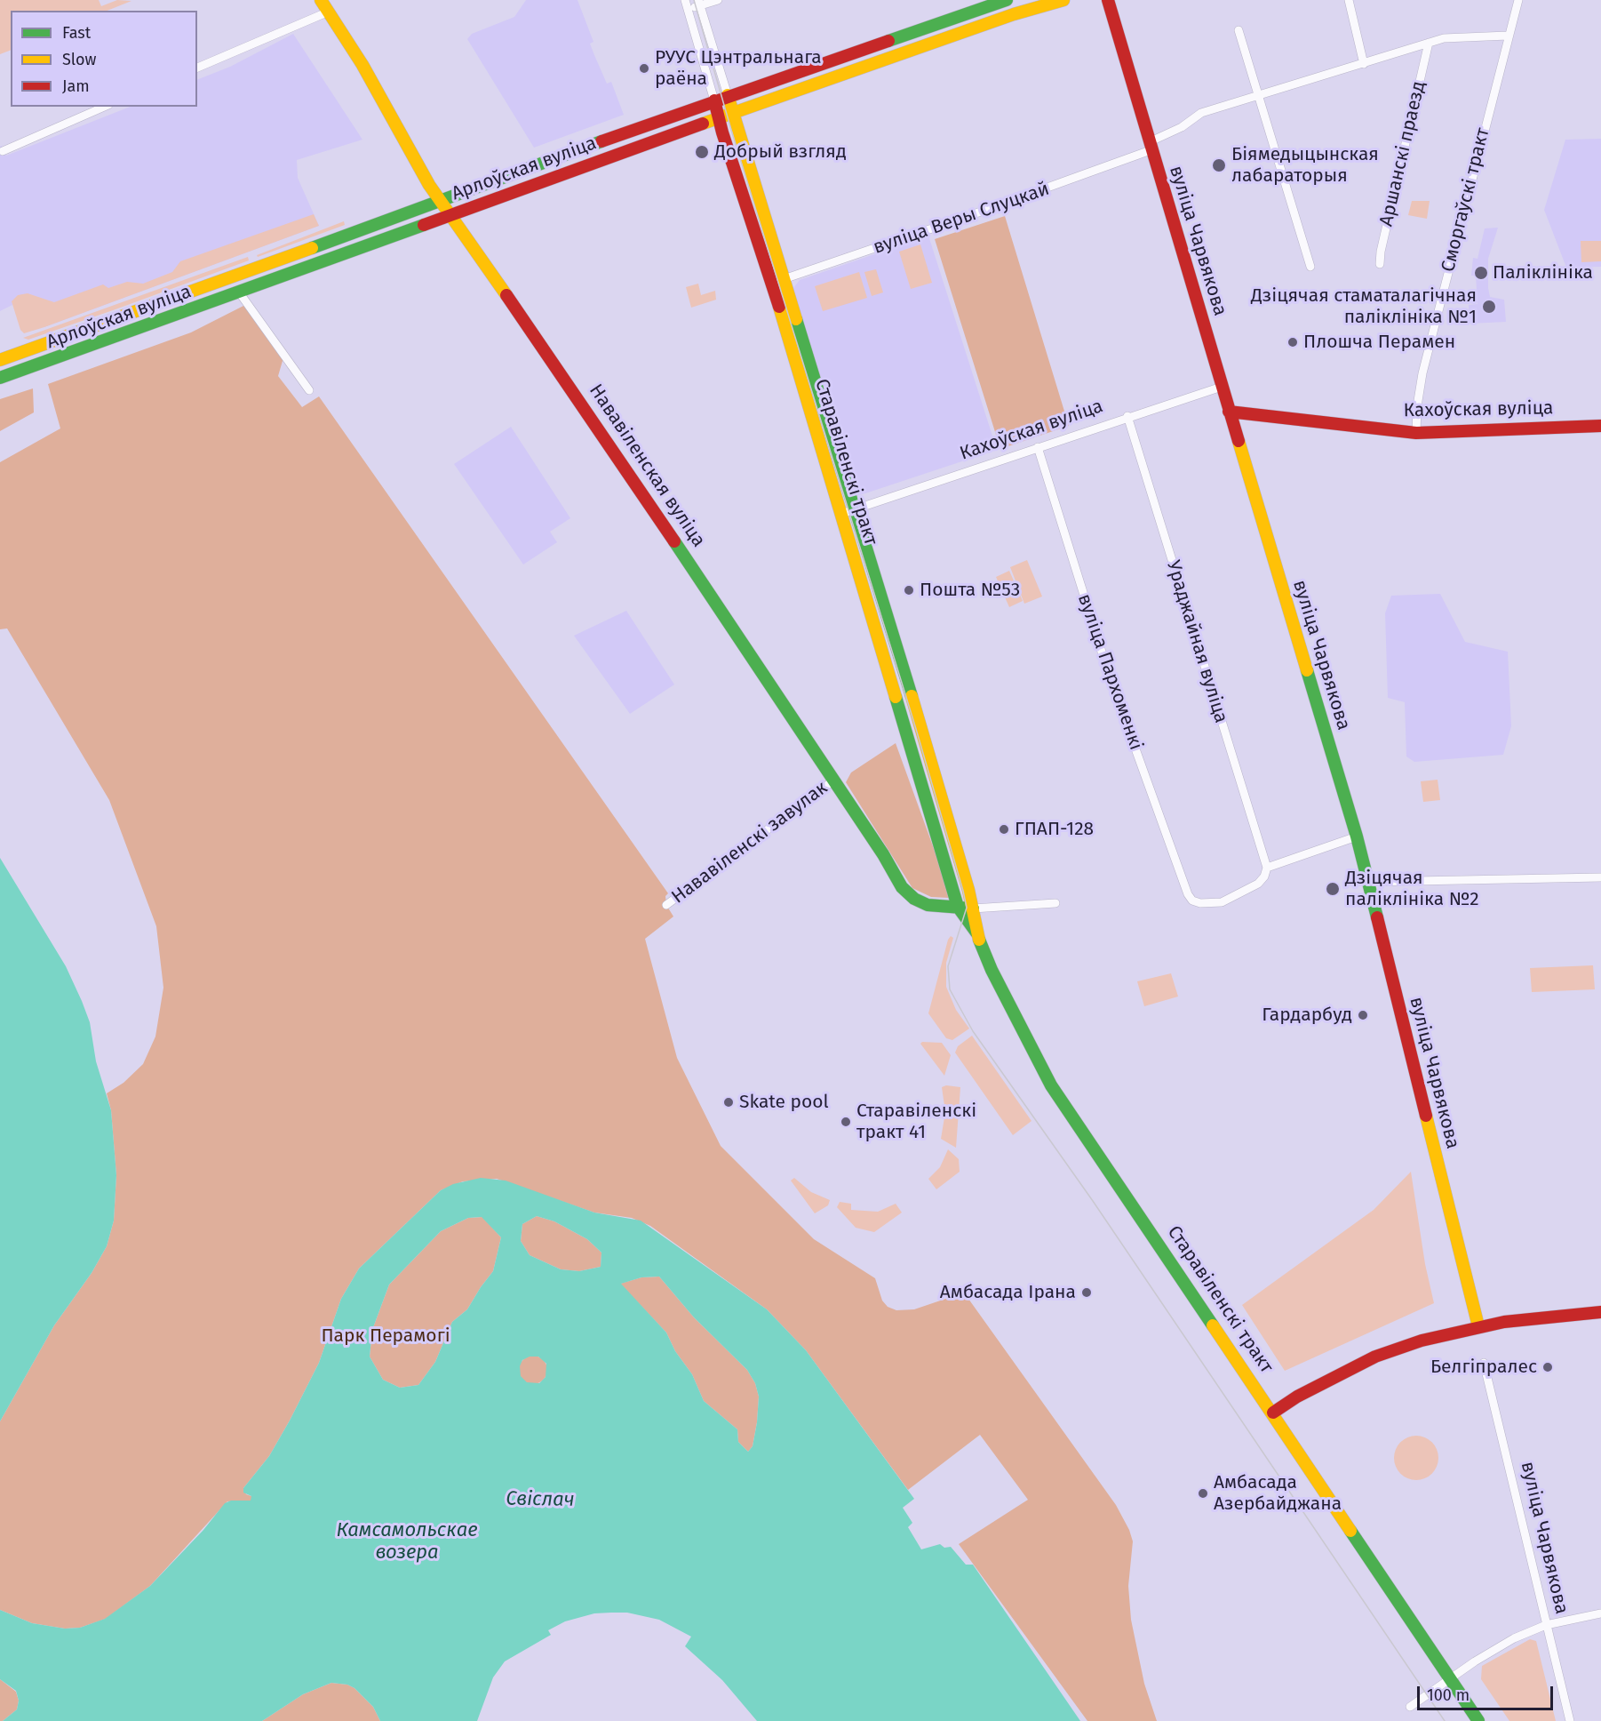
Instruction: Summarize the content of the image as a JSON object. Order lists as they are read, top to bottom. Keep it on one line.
{"streets":{"main road":["Арлоўская вуліца","вуліца Чарвякова","Кахоўская вуліца","Старавіленскі тракт","Нававіленская вуліца"],"street":["Аршанскі праезд","Сморгаўскі тракт","вуліца Веры Слуцкай","Ураджайная вуліца","вуліца Пархоменкі","Нававіленскі завулак"]},"crossings":[["Аршанскі праезд","вуліца Веры Слуцкай"],["Арлоўская вуліца","Старавіленскі тракт"],["Арлоўская вуліца","Нававіленская вуліца"],["Сморгаўскі тракт","вуліца Веры Слуцкай"],["Сморгаўскі тракт","Кахоўская вуліца"],["вуліца Веры Слуцкай","вуліца Чарвякова"],["вуліца Веры Слуцкай","Старавіленскі тракт"],["вуліца Чарвякова","Кахоўская вуліца"],["Кахоўская вуліца","Старавіленскі тракт"],["Кахоўская вуліца","Ураджайная вуліца"],["Кахоўская вуліца","вуліца Пархоменкі"],["Старавіленскі тракт","Нававіленская вуліца"],["Нававіленская вуліца","Нававіленскі завулак"],["Ураджайная вуліца","вуліца Пархоменкі"]],"water":["Свіслач","Камсамольскае возера"],"parks":["Парк Перамогі"],"places":["РУУС Цэнтральнага раёна","Добрый взгляд","Біямедыцынская лабараторыя","Паліклініка","Дзіцячая стаматалагічная паліклініка №1","Плошча Перамен","Пошта №53","ГПАП-128","Дзіцячая паліклініка №2","Гардарбуд","Skate pool","Старавіленскі тракт 41","Амбасада Ірана","Белгіпралес","Амбасада Азербайджана"],"legend":["Fast","Slow","Jam"],"scale_bar":"100 m"}
